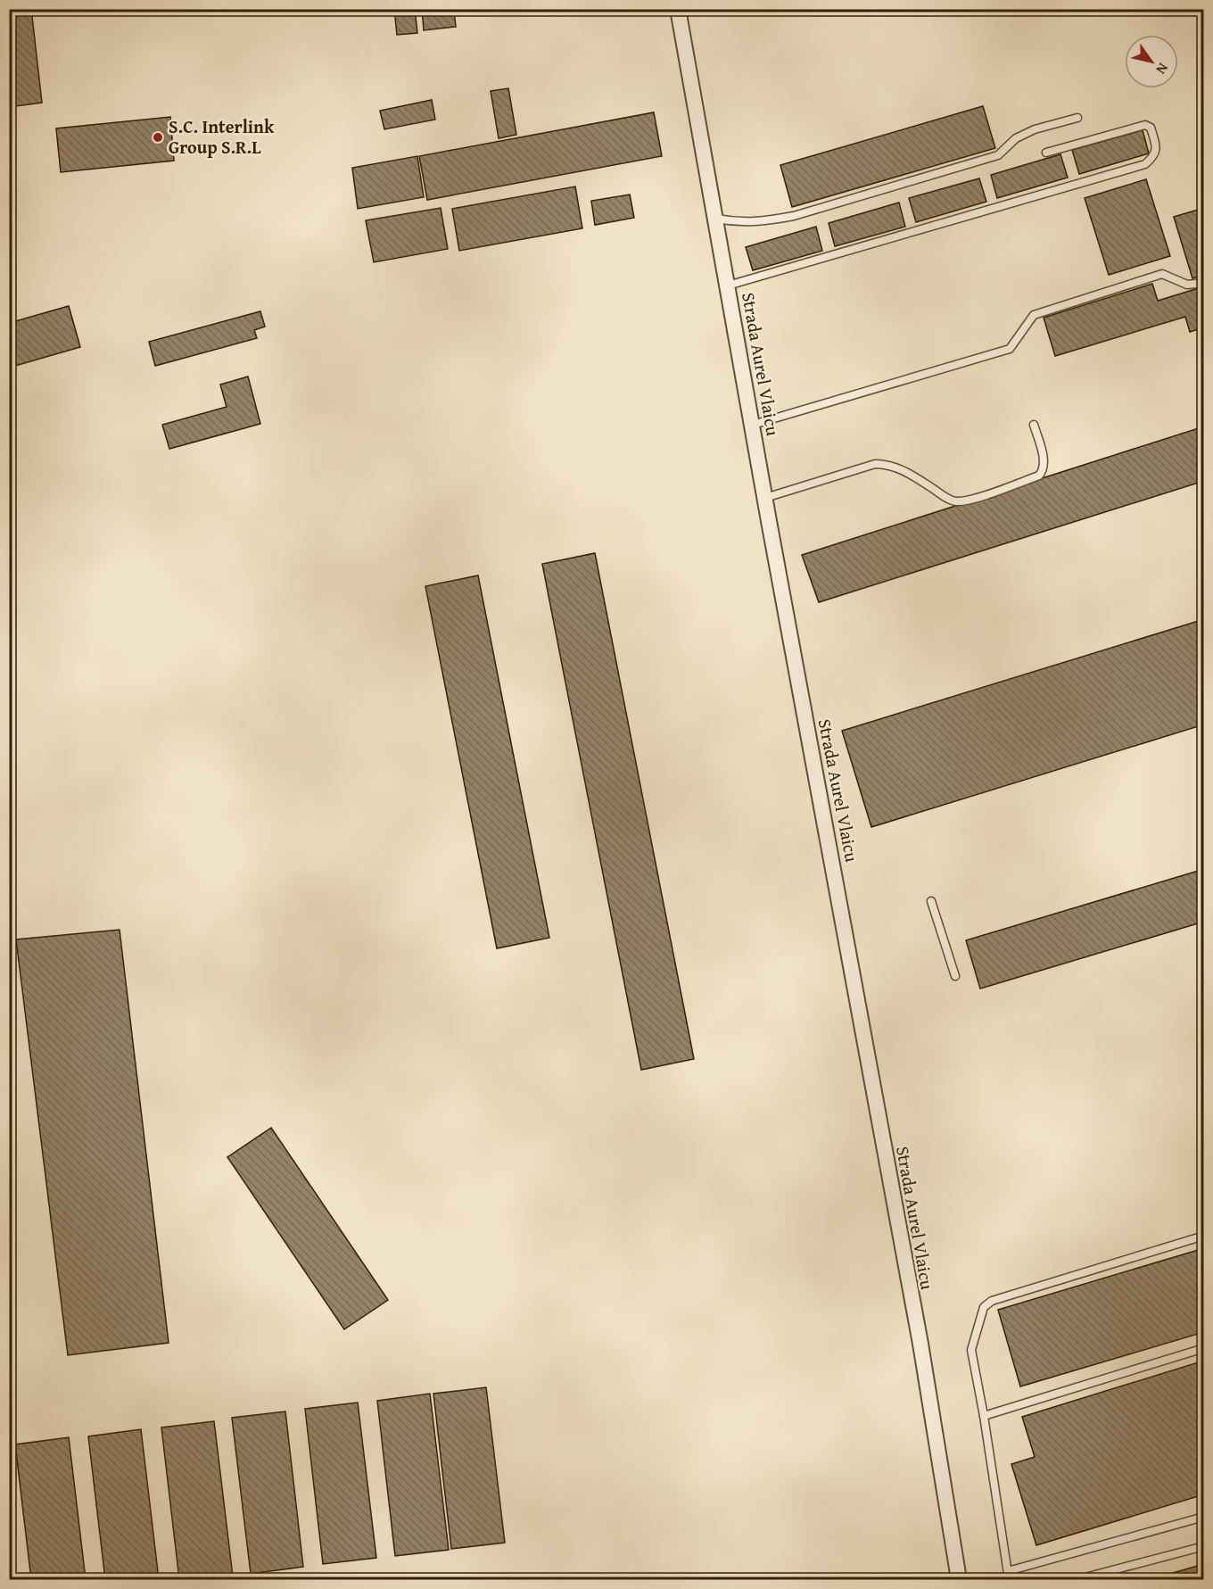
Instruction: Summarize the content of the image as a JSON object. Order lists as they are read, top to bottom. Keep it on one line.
{"streets":{"street":["Strada Aurel Vlaicu"]},"places":["S.C. Interlink Group S.R.L"],"north":"bottom right"}
